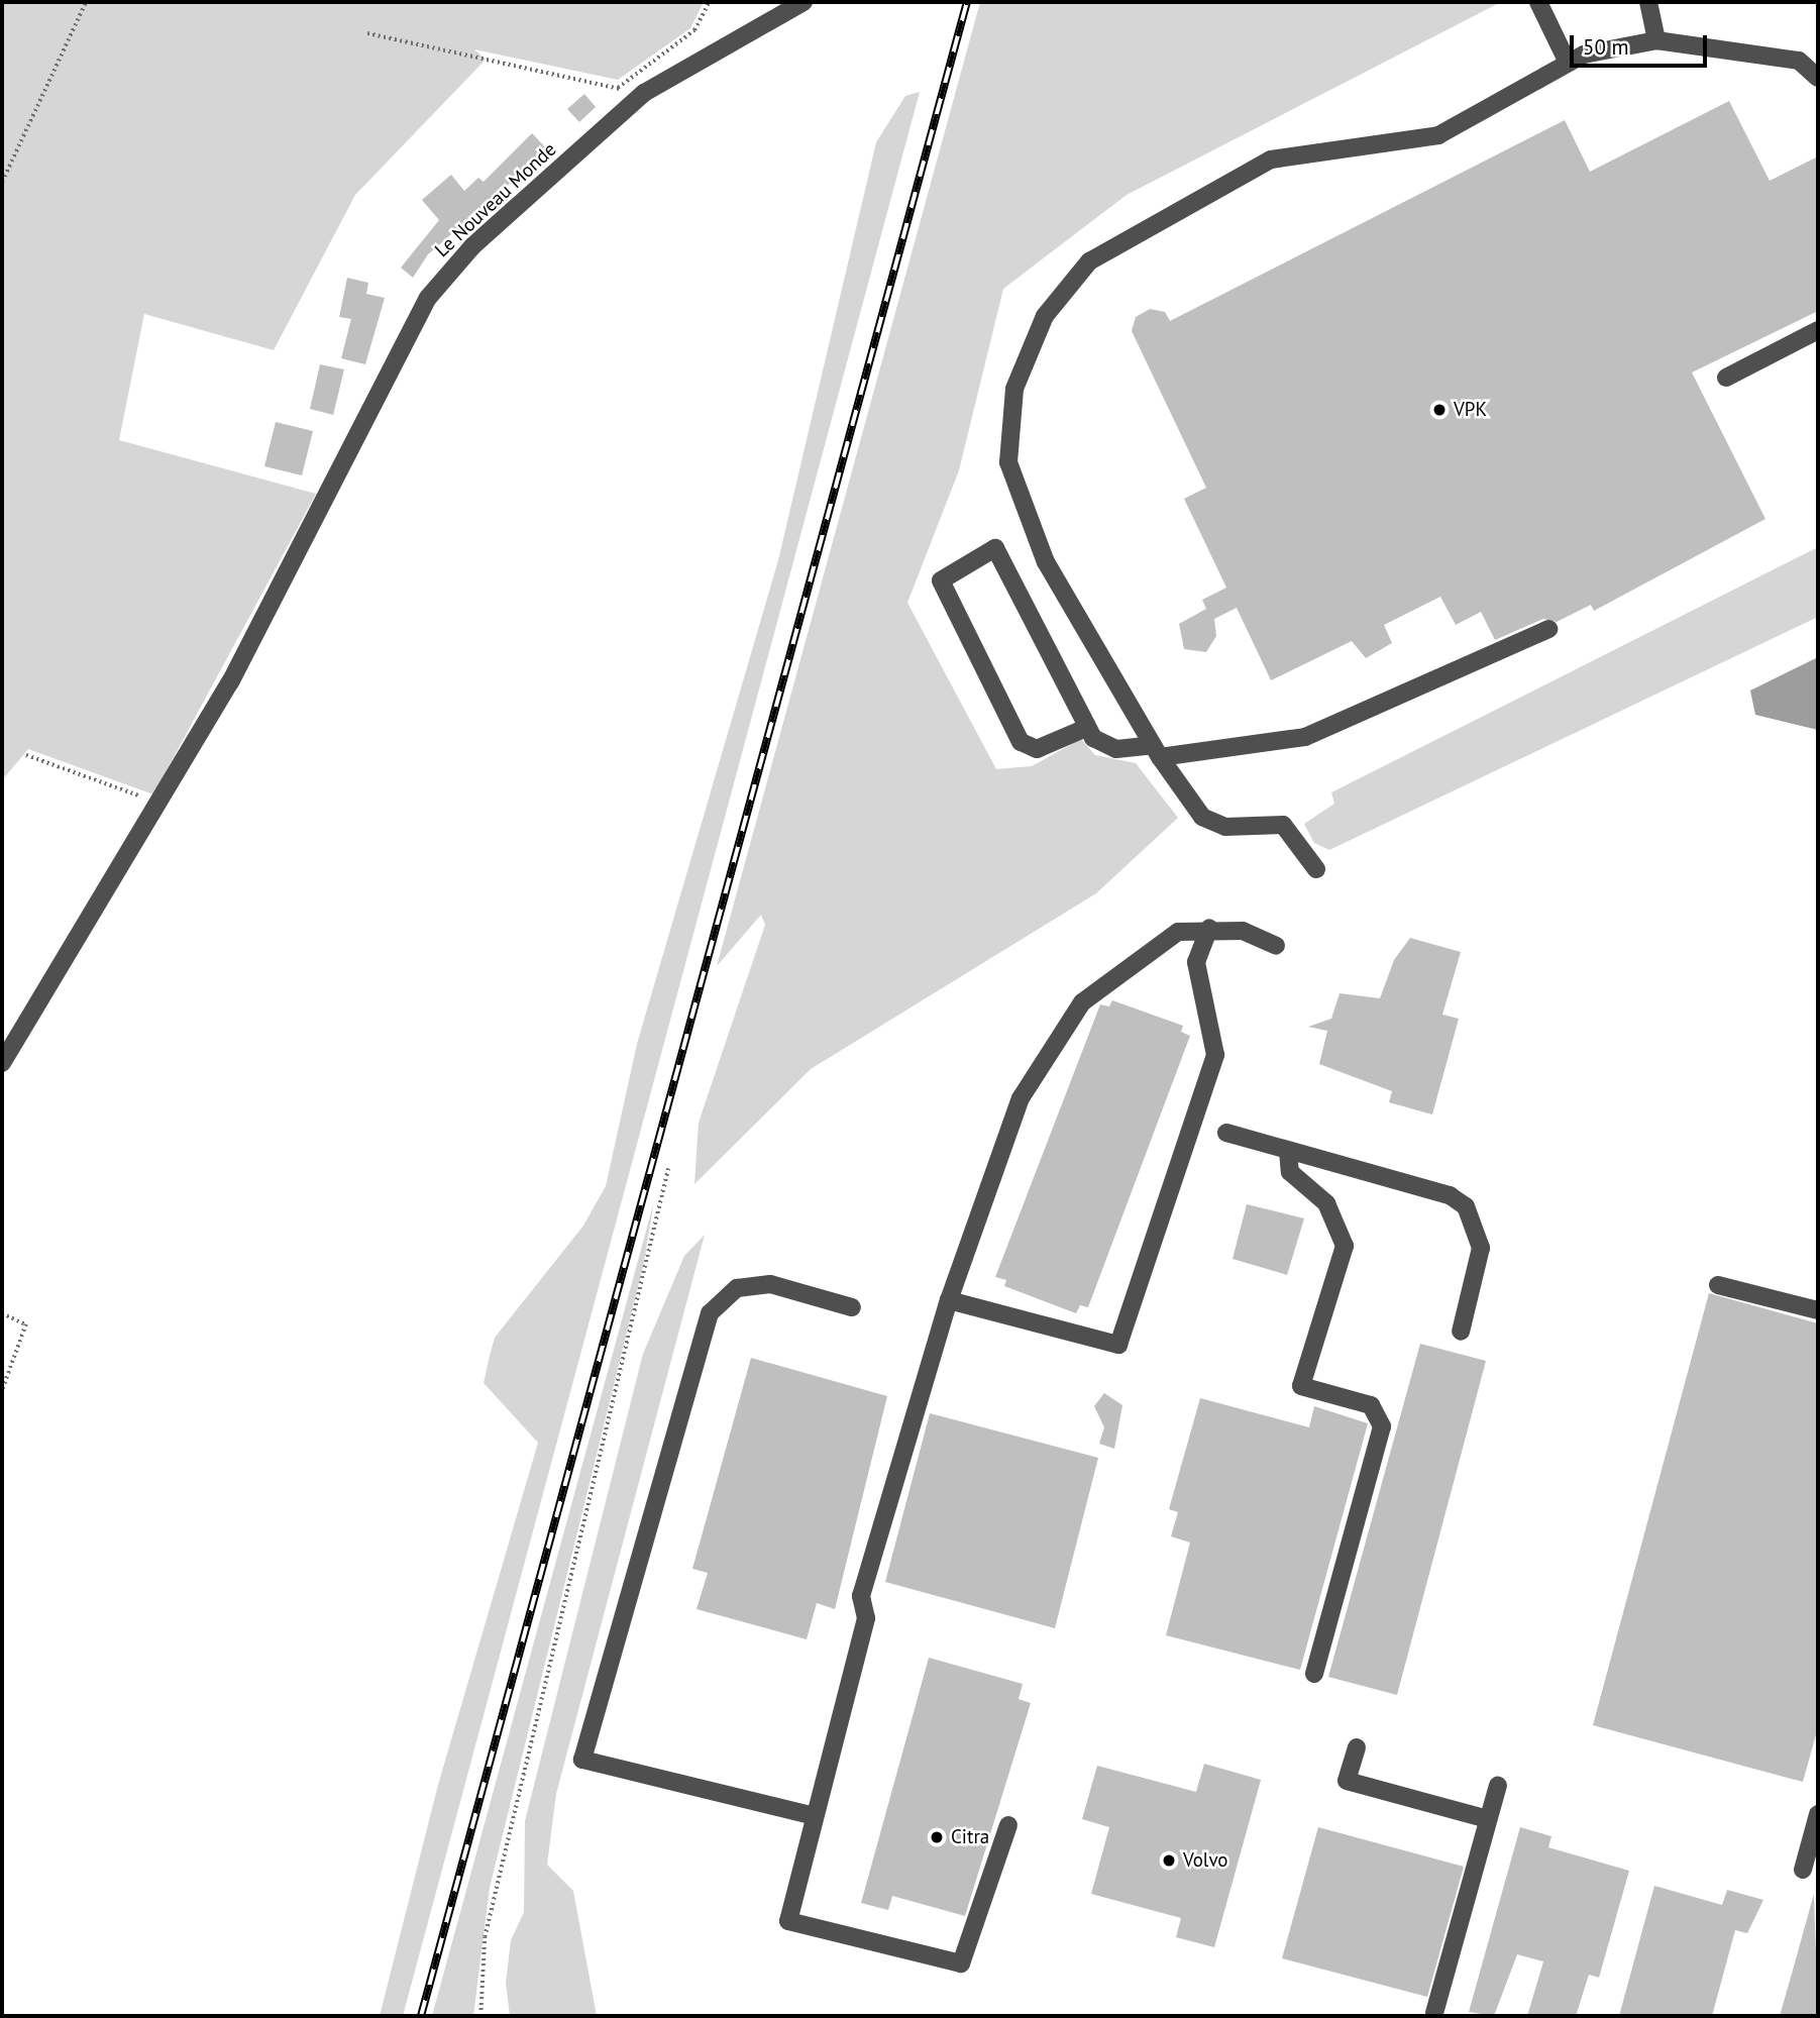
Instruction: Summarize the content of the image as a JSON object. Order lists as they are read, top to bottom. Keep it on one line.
{"streets":{"street":["Le Nouveau Monde"]},"places":["VPK","Citra","Volvo"],"scale_bar":"50 m"}
